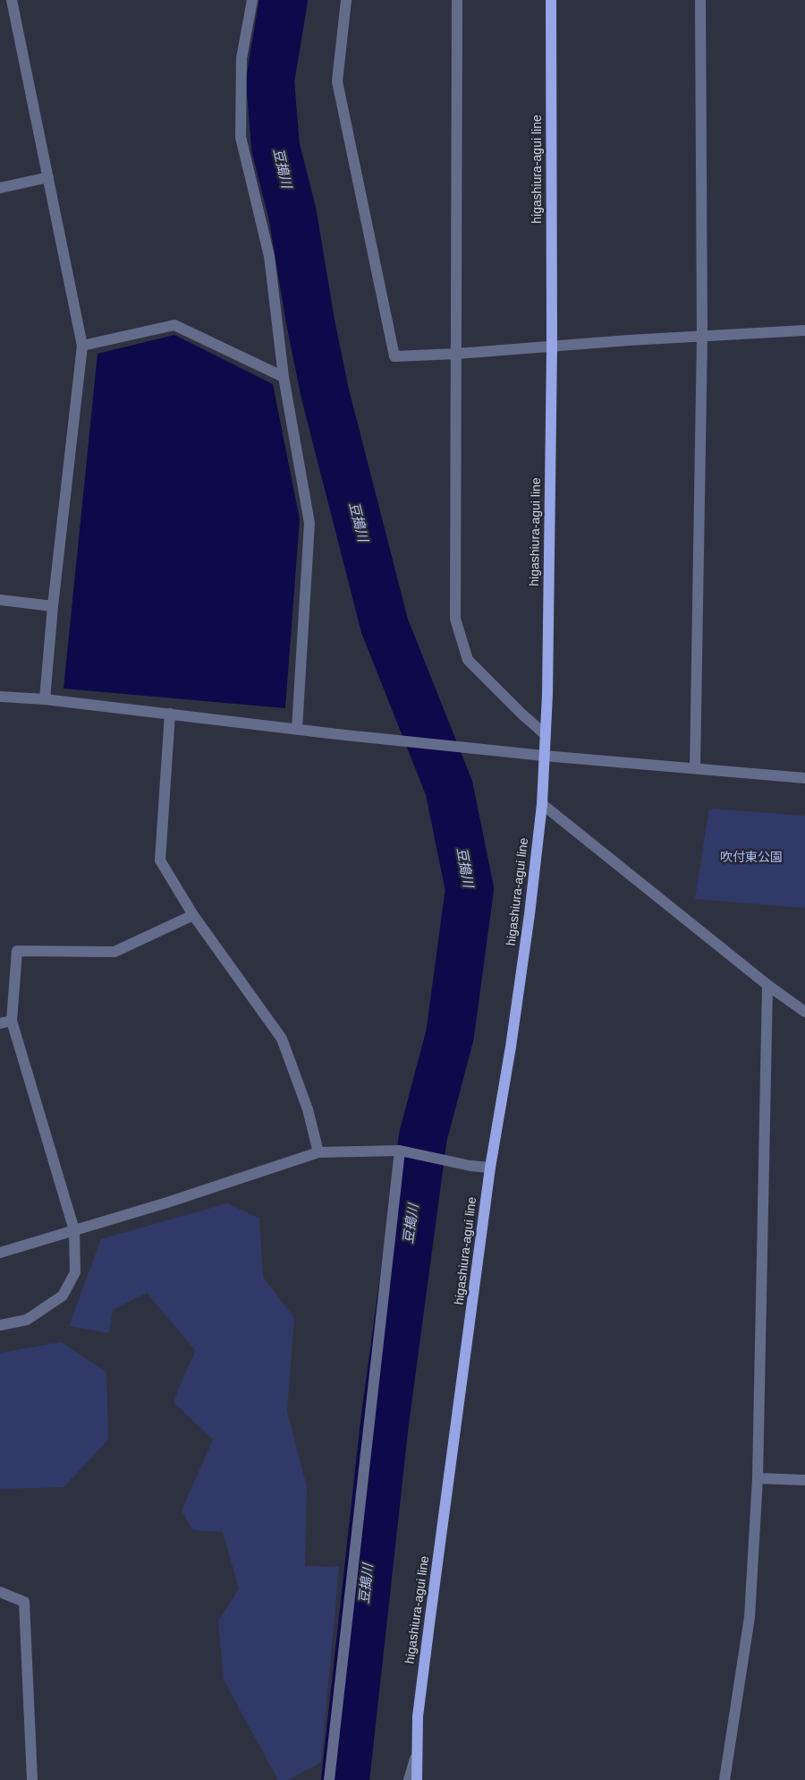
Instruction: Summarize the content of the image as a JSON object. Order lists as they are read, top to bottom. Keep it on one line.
{"streets":{"main road":["higashiura-agui line"]},"water":["豆搗川"],"parks":["吹付東公園"]}
